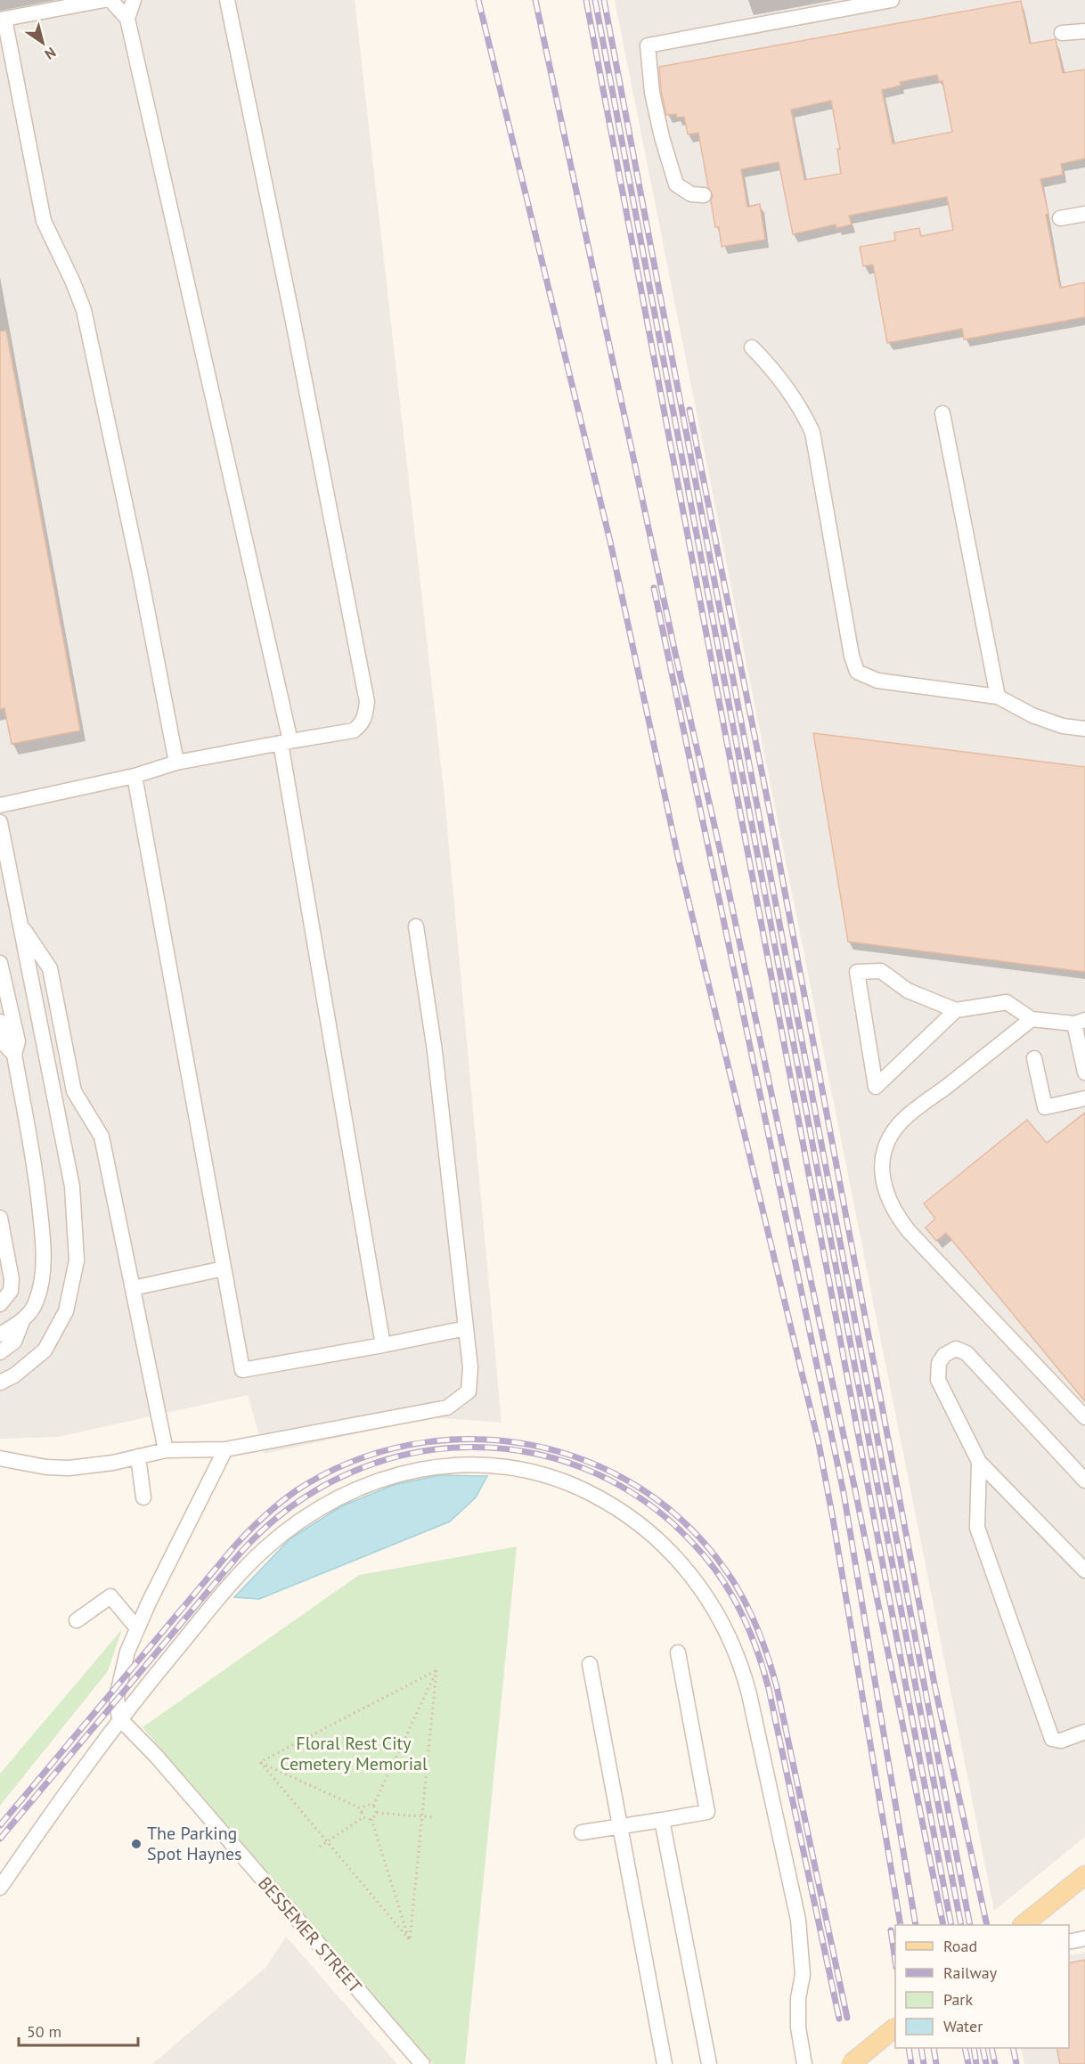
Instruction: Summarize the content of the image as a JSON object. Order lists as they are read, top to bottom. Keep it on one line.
{"streets":{"street":["BESSEMER STREET"]},"parks":["Floral Rest City Cemetery Memorial"],"places":["The Parking Spot Haynes"],"legend":["Road","Railway","Park","Water"],"scale_bar":"50 m","north":"bottom right"}
